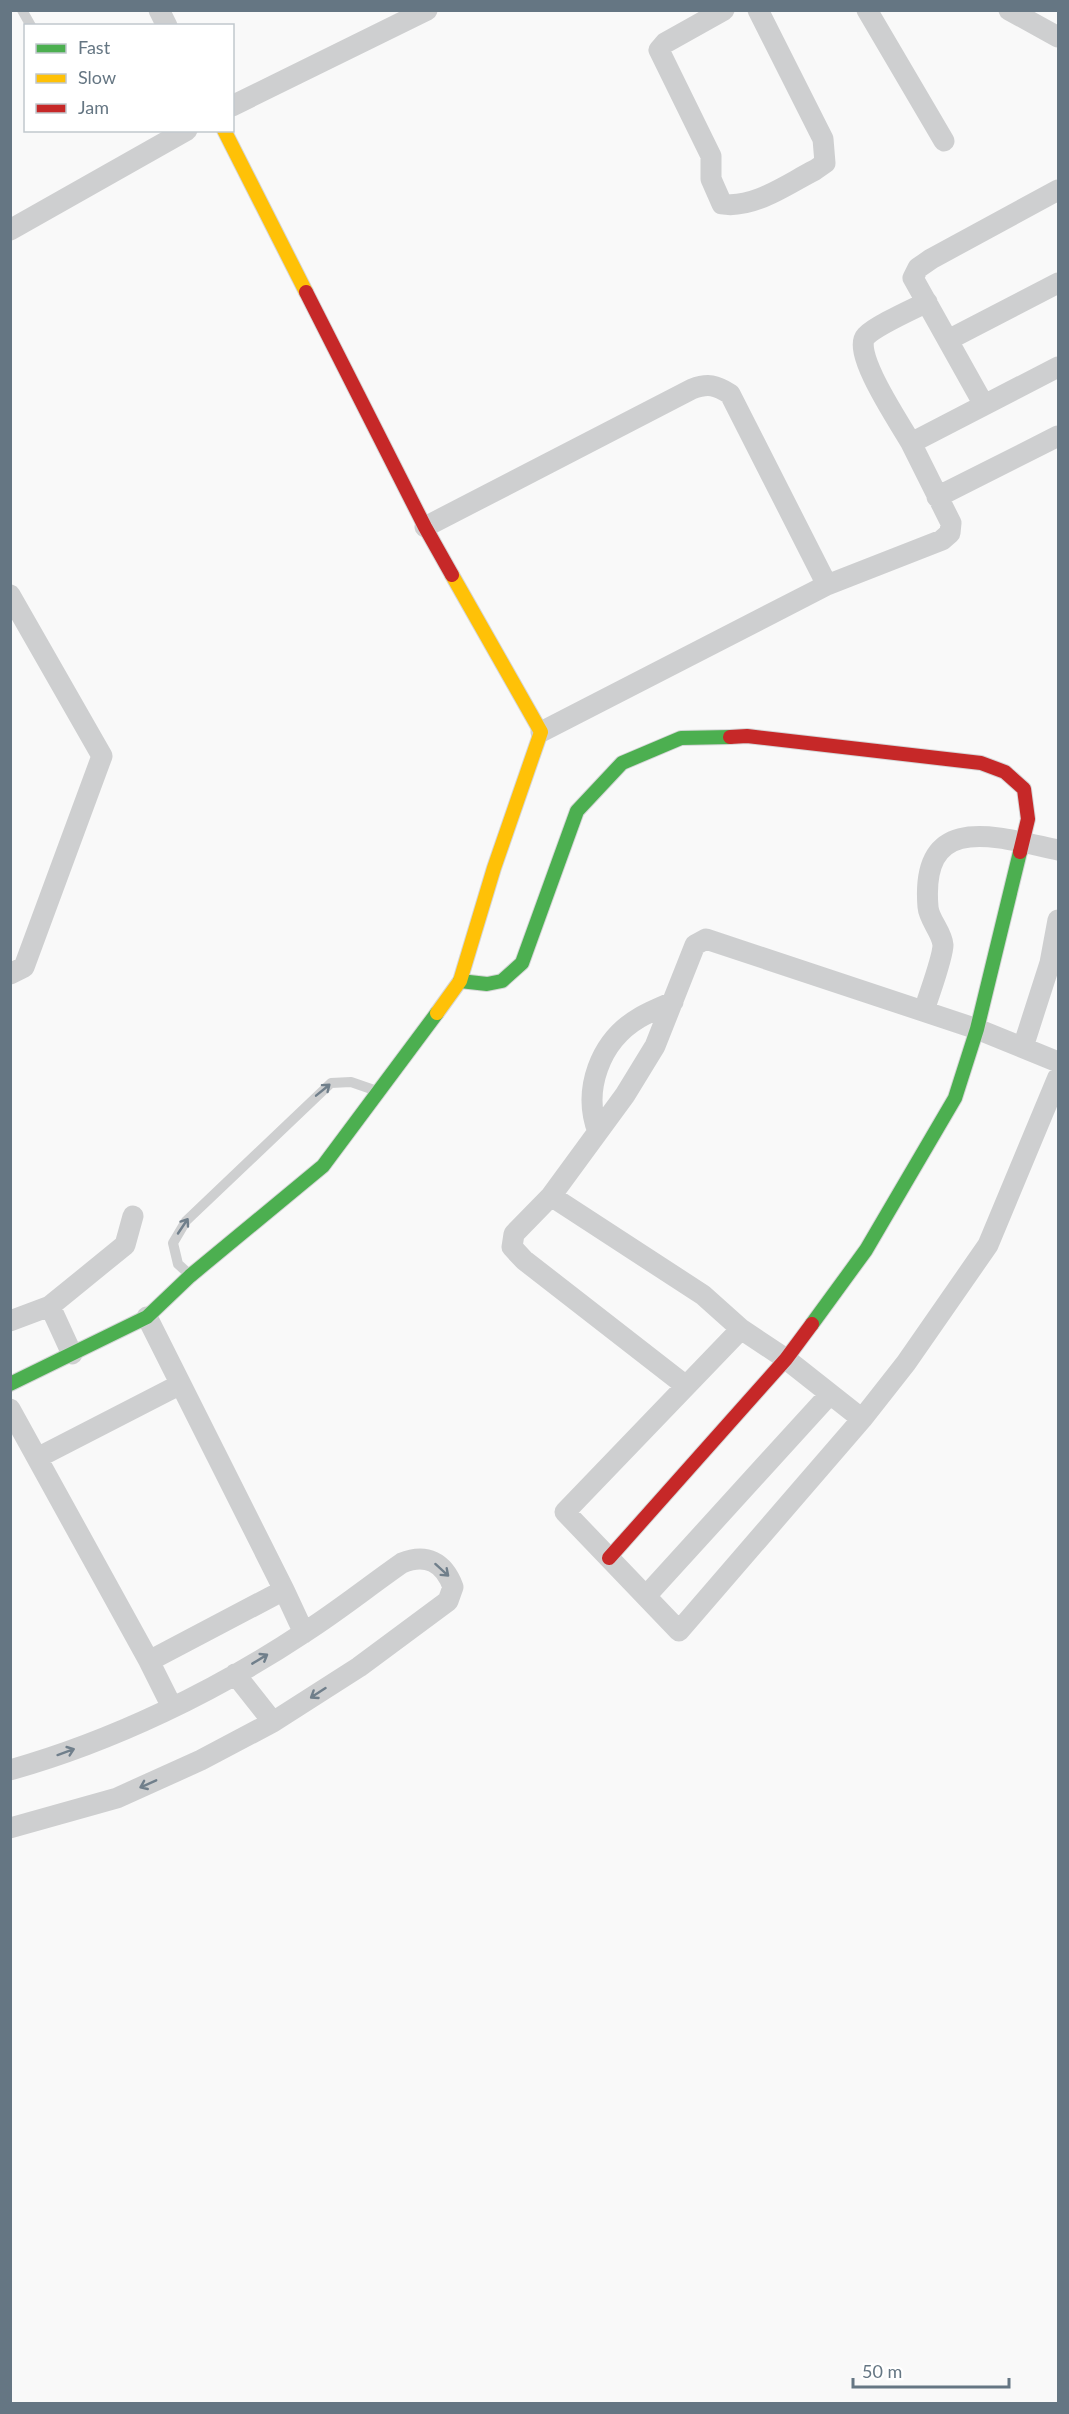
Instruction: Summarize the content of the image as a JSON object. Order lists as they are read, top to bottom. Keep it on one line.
{"legend":["Fast","Slow","Jam"],"scale_bar":"50 m"}
